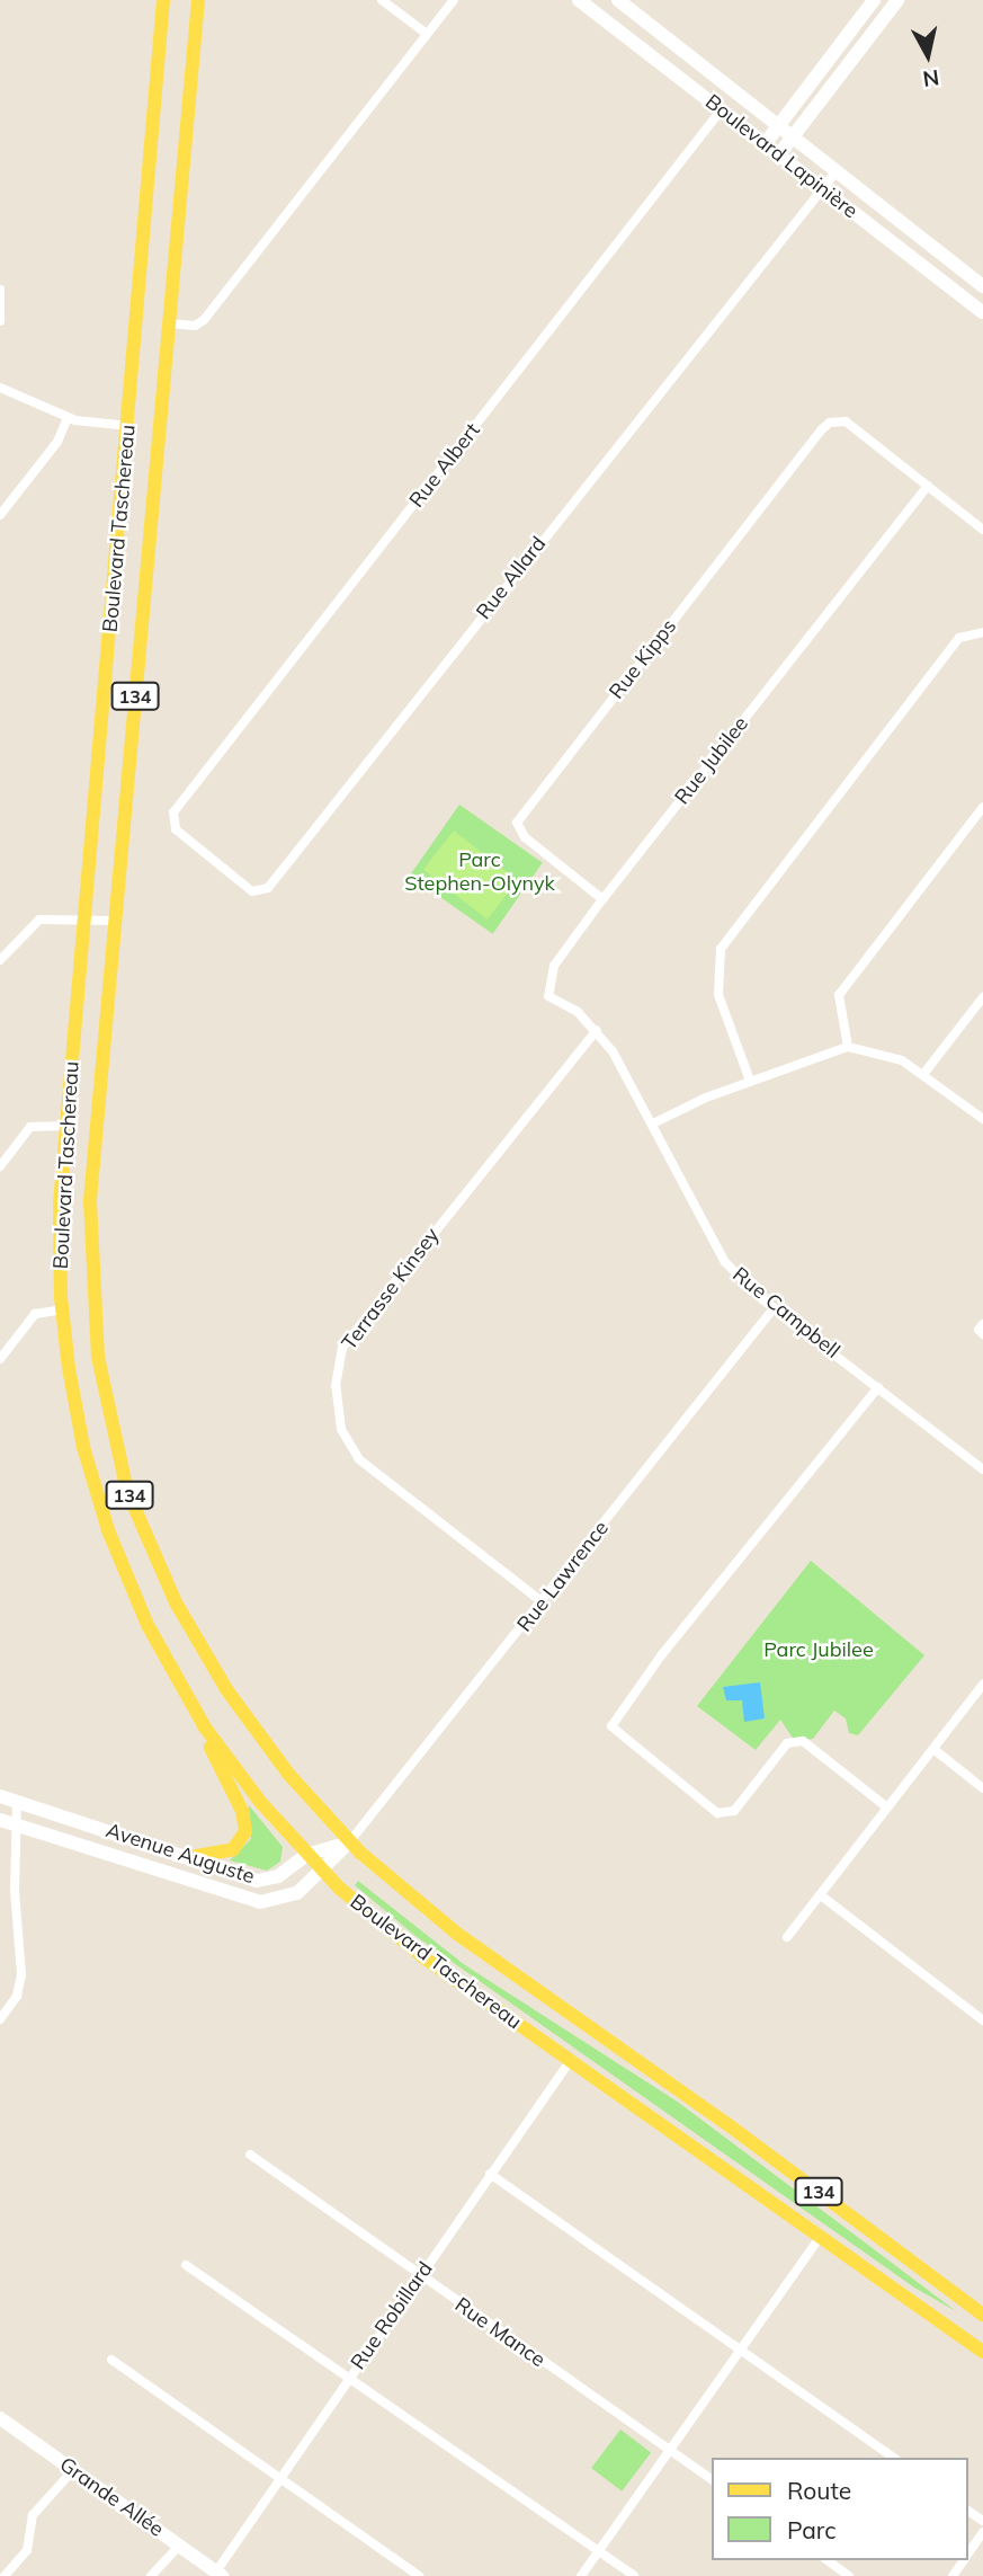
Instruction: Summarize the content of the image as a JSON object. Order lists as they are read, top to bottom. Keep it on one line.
{"streets":{"main road":["Boulevard Lapinière","Boulevard Taschereau","134","Avenue Auguste","Grande Allée"],"street":["Rue Albert","Rue Allard","Rue Kipps","Rue Jubilee","Terrasse Kinsey","Rue Campbell","Rue Lawrence","Rue Robillard","Rue Mance"]},"crossings":[["Boulevard Lapinière","Rue Albert"],["Boulevard Lapinière","Rue Allard"],["Rue Albert","Rue Allard"],["Boulevard Taschereau","Rue Lawrence"],["Boulevard Taschereau","Avenue Auguste"],["Boulevard Taschereau","Rue Robillard"],["Rue Kipps","Rue Jubilee"],["Rue Jubilee","Terrasse Kinsey"],["Rue Jubilee","Rue Campbell"],["Terrasse Kinsey","Rue Campbell"],["Terrasse Kinsey","Rue Lawrence"],["Rue Campbell","Rue Lawrence"],["Rue Lawrence","Avenue Auguste"],["Rue Robillard","Rue Mance"],["Rue Robillard","Grande Allée"]],"parks":["Parc Stephen-Olynyk","Parc Jubilee"],"legend":["Route","Parc"],"north":"bottom"}
